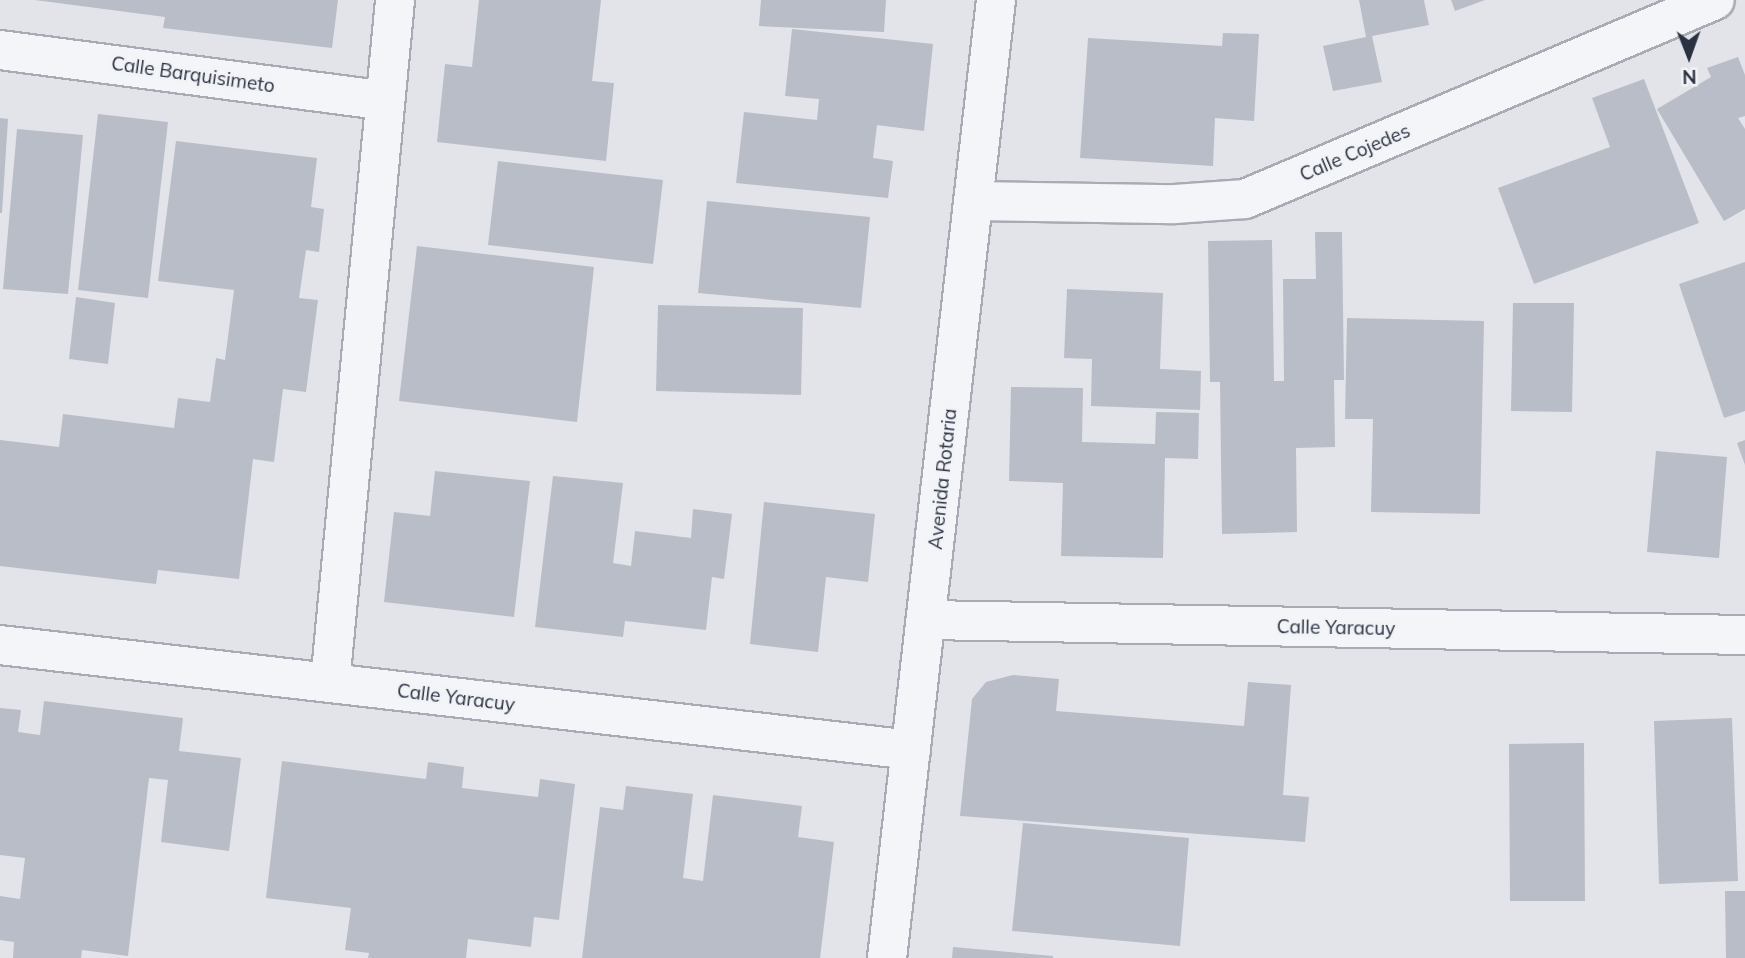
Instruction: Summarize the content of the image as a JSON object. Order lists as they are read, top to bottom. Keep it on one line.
{"streets":{"street":["Calle Barquisimeto","Calle Cojedes","Avenida Rotaria","Calle Yaracuy"]},"crossings":[["Calle Cojedes","Avenida Rotaria"],["Avenida Rotaria","Calle Yaracuy"]],"north":"bottom"}
